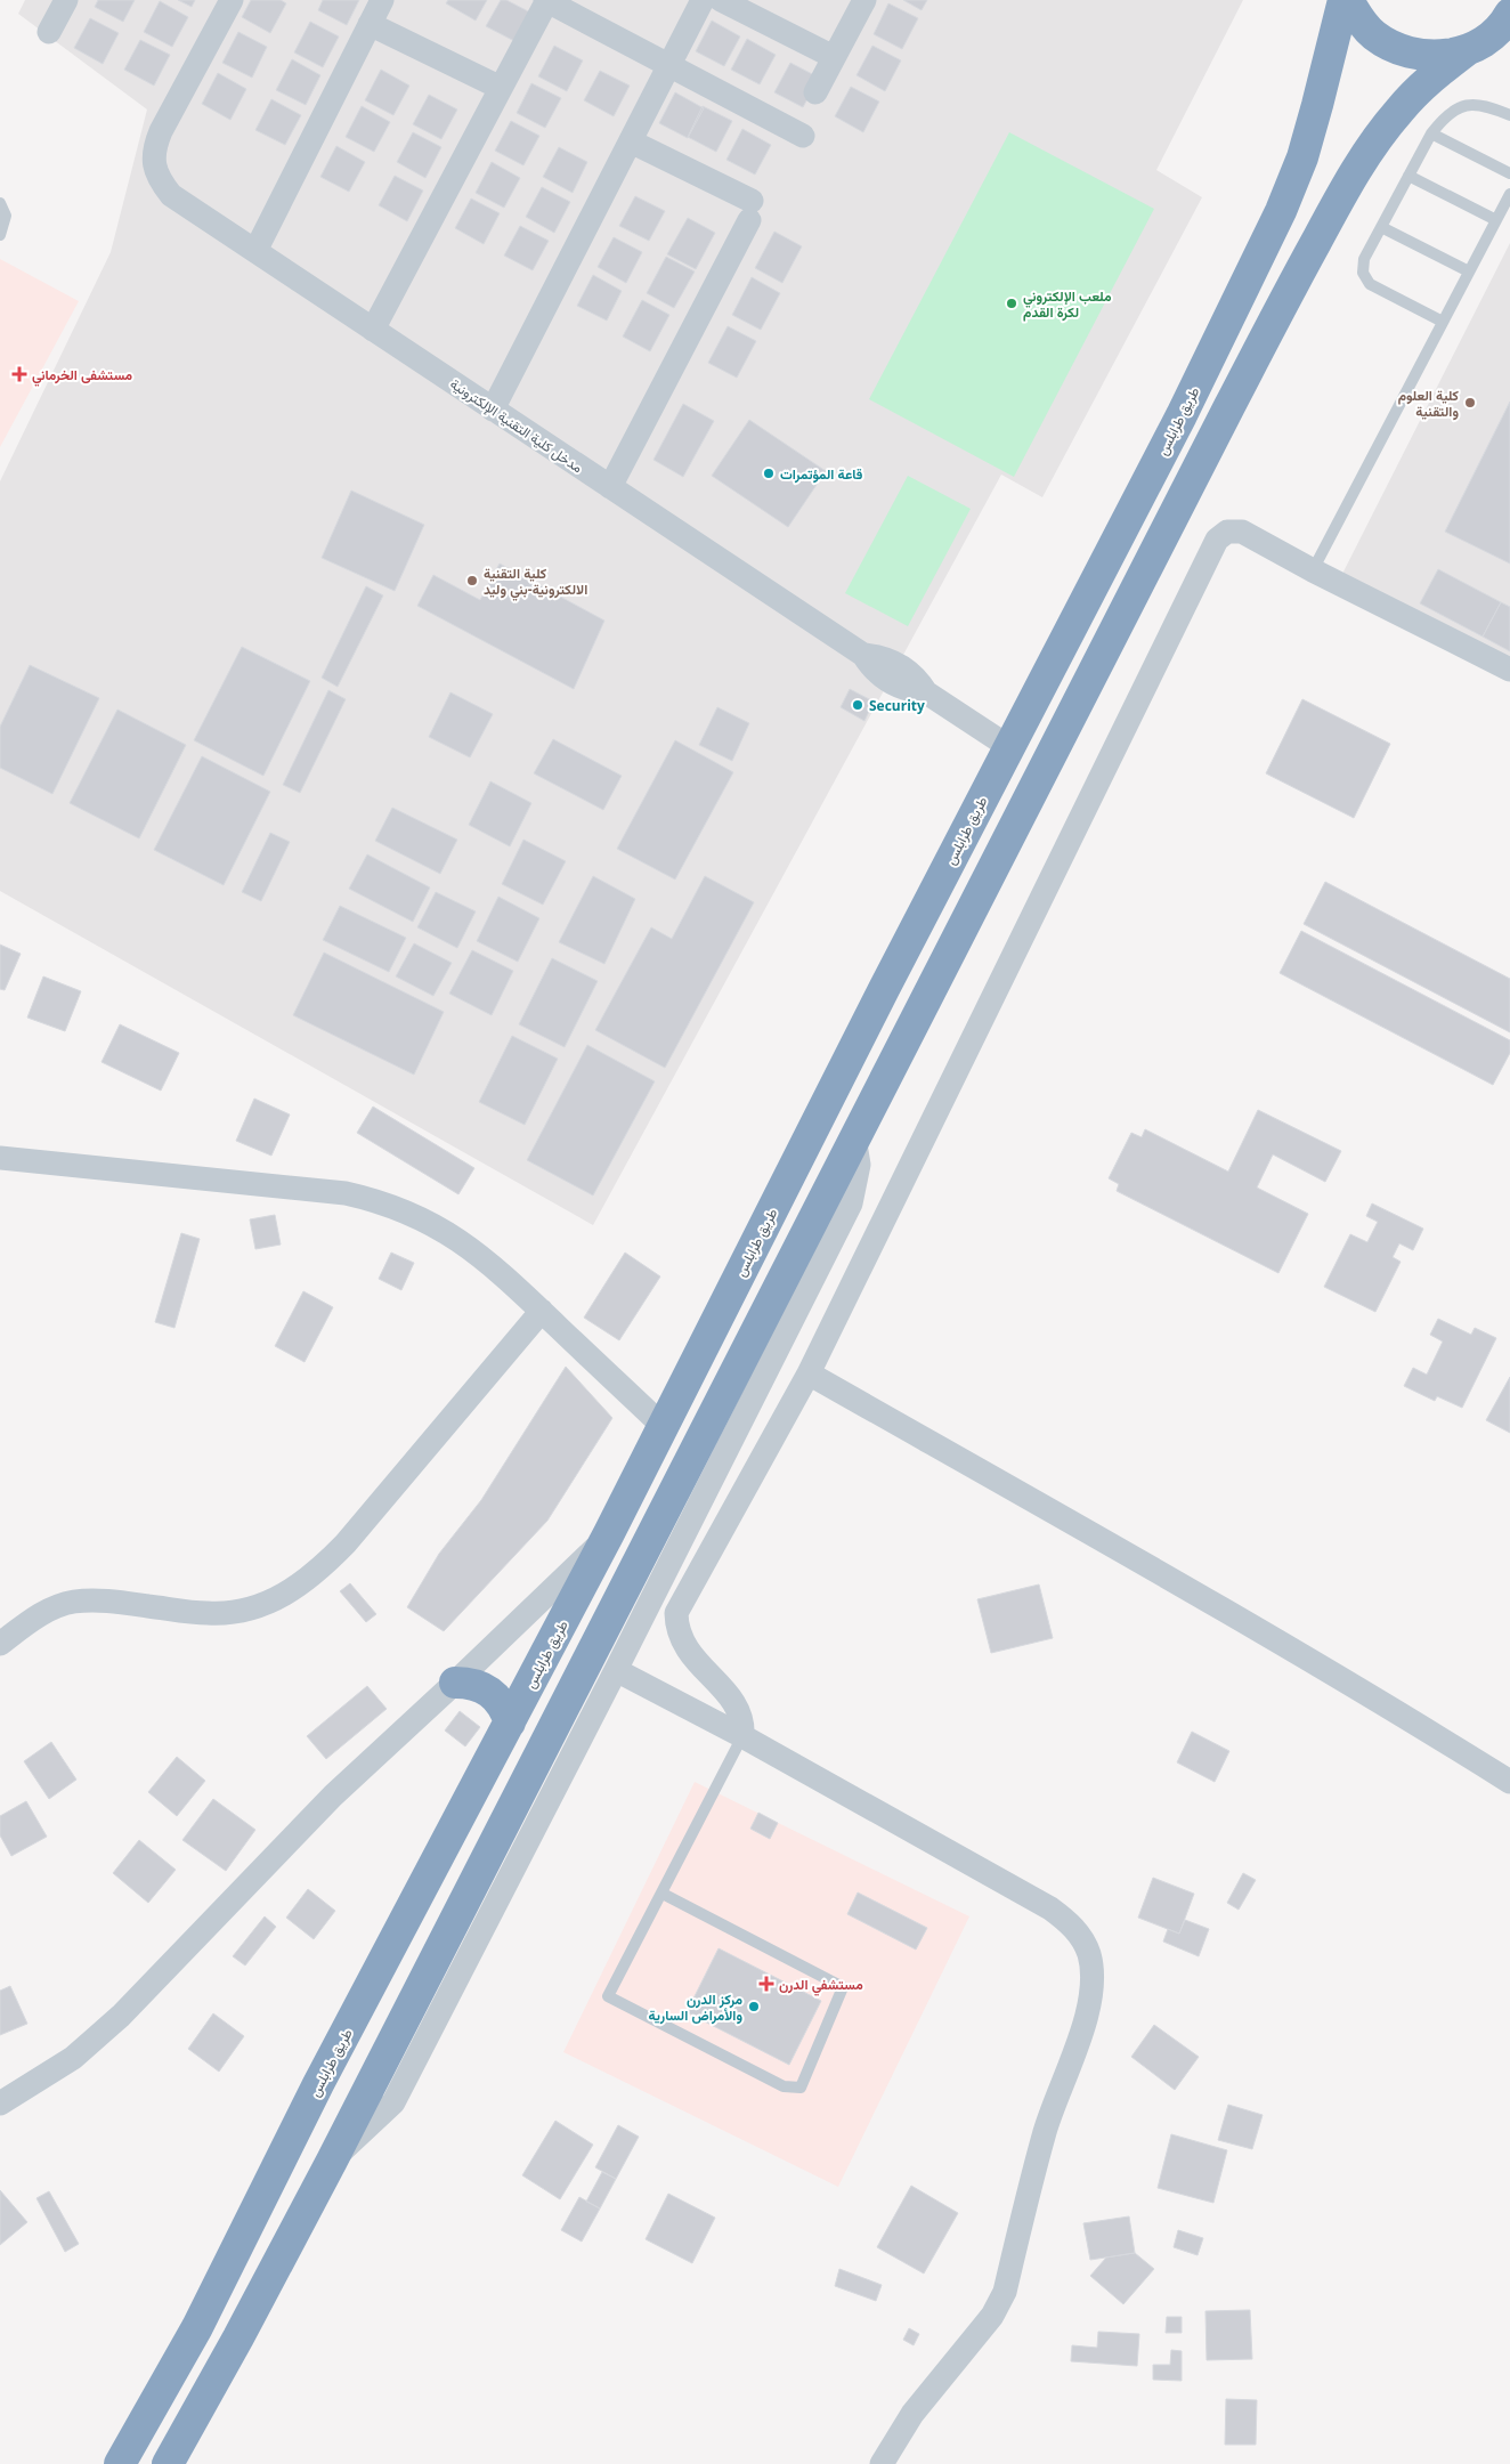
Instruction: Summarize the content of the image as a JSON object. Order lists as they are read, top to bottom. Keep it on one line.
{"streets":{"highway":["طريق طرابلس"],"street":["مدخل كلية التقنية الإلكترونية"]},"crossings":[["طريق طرابلس","مدخل كلية التقنية الإلكترونية"]],"places":{"other":["ملعب الإلكتروني لكرة القدم","كلية العلوم والتقنية","قاعة المؤتمرات","كلية التقنية الالكترونية-بني وليد","Security","مركز الدرن والأمراض السارية"],"health":["مستشفى الخرماني","مستشفي الدرن"]}}
